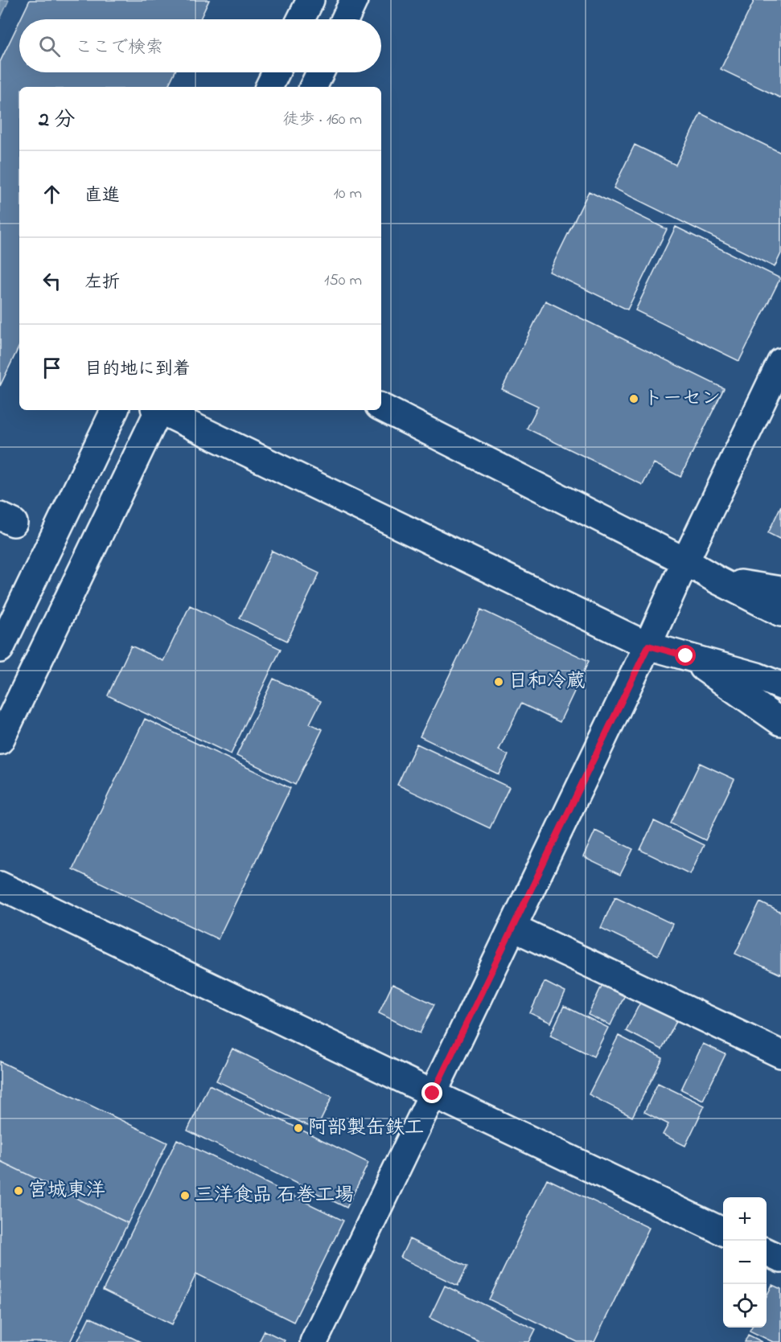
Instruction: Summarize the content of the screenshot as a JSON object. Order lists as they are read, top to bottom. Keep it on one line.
{"places":["トーセン","日和冷蔵","阿部製缶鉄工","宮城東洋","三洋食品 石巻工場"],"page":{"search":"ここで検索","heading":["2 分","徒歩 · 160 m"],"list":[["直進","10 m"],["左折","150 m"],"目的地に到着"],"map_buttons":["+","−"]}}
